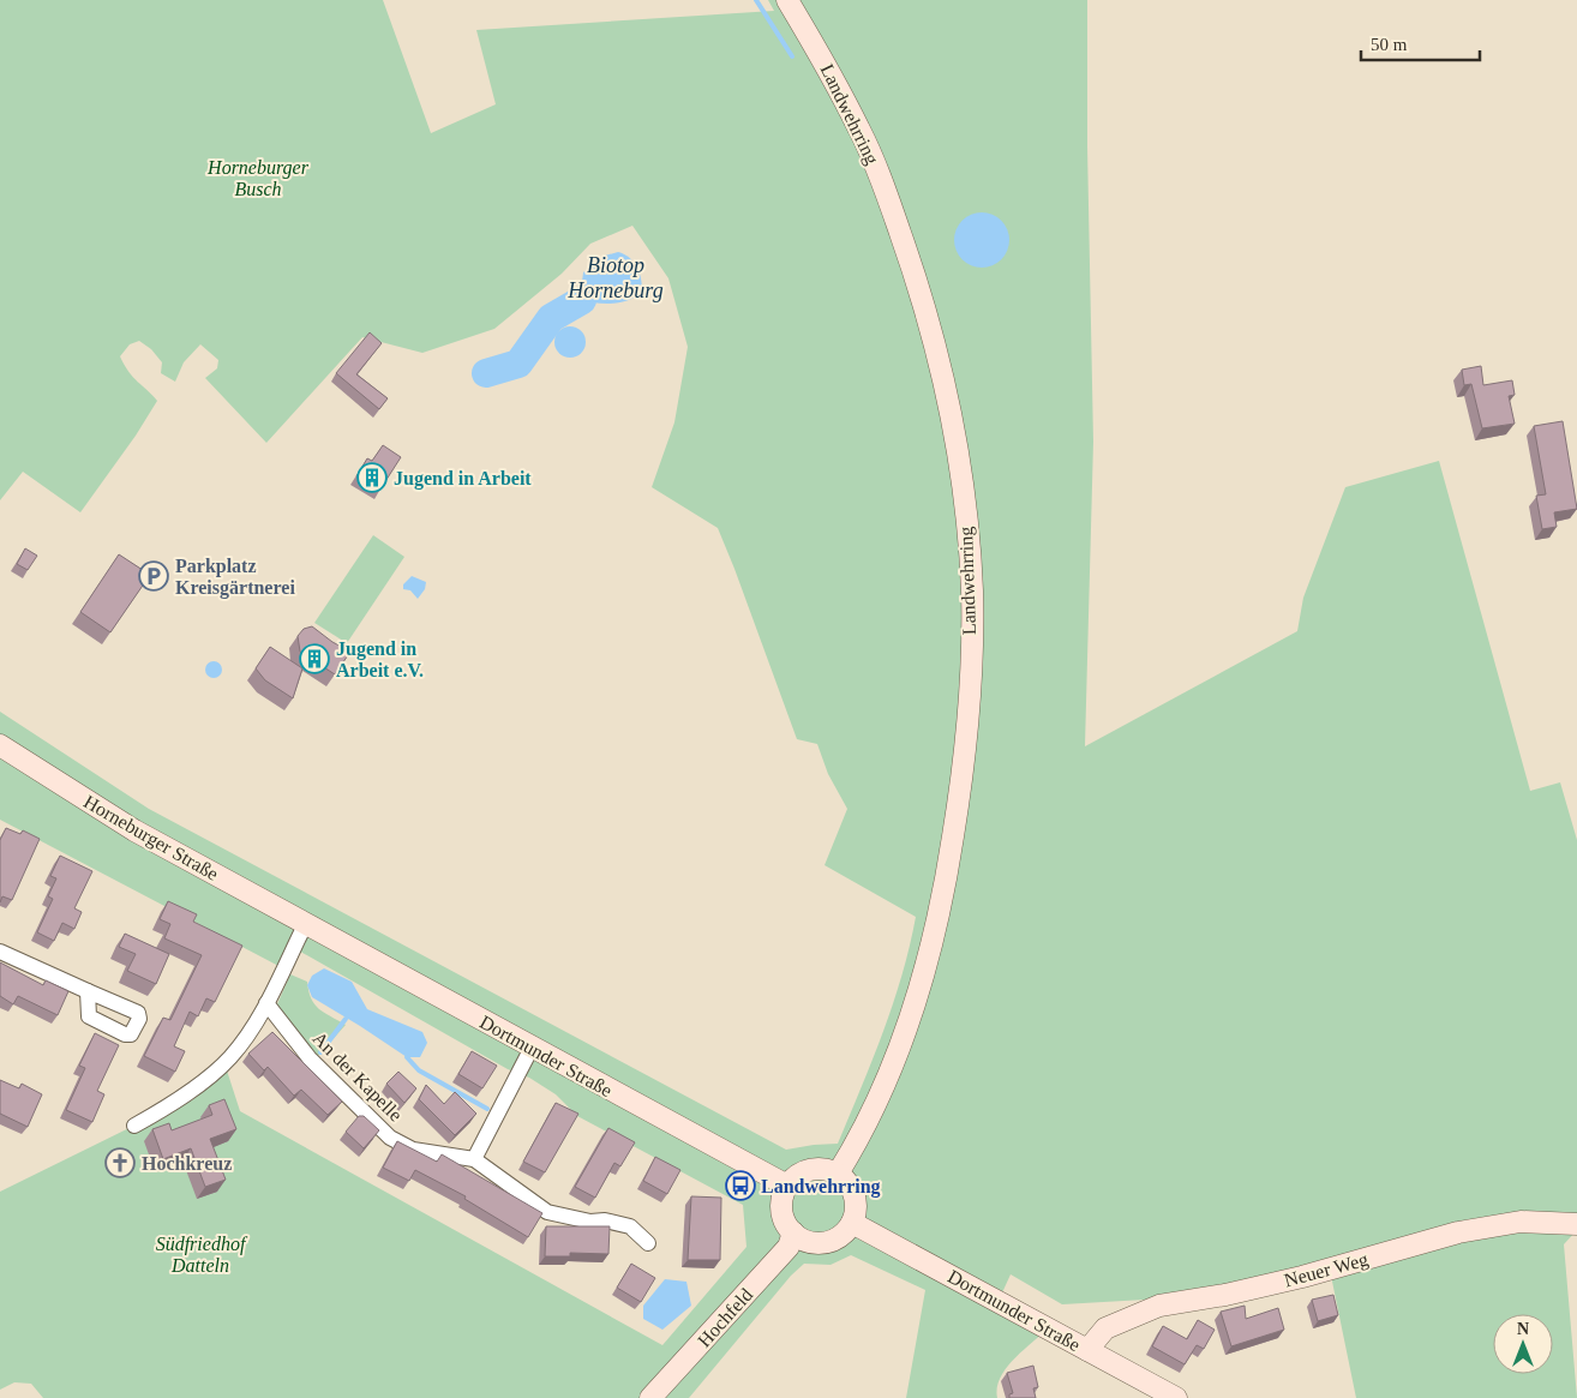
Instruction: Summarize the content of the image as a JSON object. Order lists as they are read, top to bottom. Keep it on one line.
{"streets":{"main road":["Landwehrring","Horneburger Straße","Dortmunder Straße","Neuer Weg","Hochfeld"],"street":["An der Kapelle"]},"crossings":[["Landwehrring","Dortmunder Straße"],["Landwehrring","Hochfeld"],["Horneburger Straße","Dortmunder Straße"],["Dortmunder Straße","Neuer Weg"],["Dortmunder Straße","Hochfeld"]],"water":["Biotop Horneburg"],"parks":["Horneburger Busch","Südfriedhof Datteln"],"places":{"building":["Jugend in Arbeit","Jugend in Arbeit e.V."],"parking":["Parkplatz Kreisgärtnerei"],"church":["Hochkreuz"],"bus stop":["Landwehrring"]},"scale_bar":"50 m","north":"top"}
